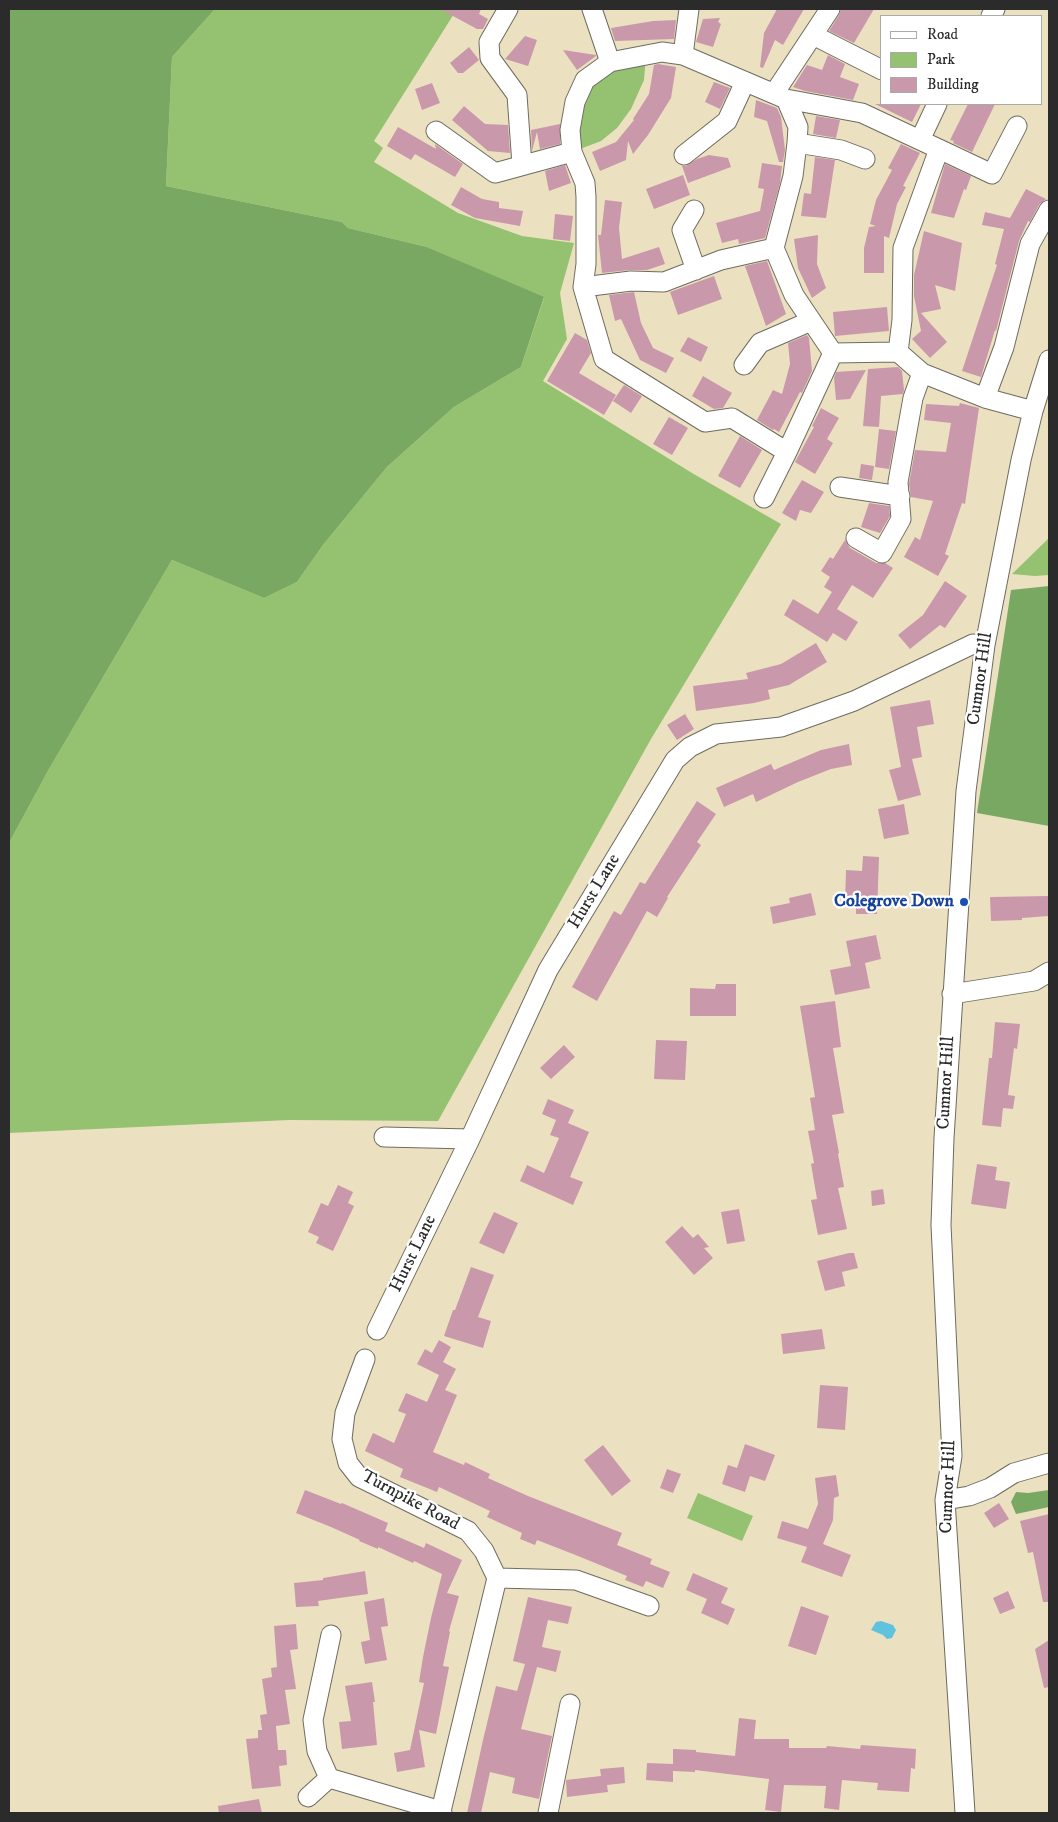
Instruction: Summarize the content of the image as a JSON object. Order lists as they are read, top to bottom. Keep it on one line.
{"streets":{"street":["Cumnor Hill","Hurst Lane","Turnpike Road"]},"crossings":[["Cumnor Hill","Hurst Lane"]],"places":["Colegrove Down"],"legend":["Road","Park","Building"]}
